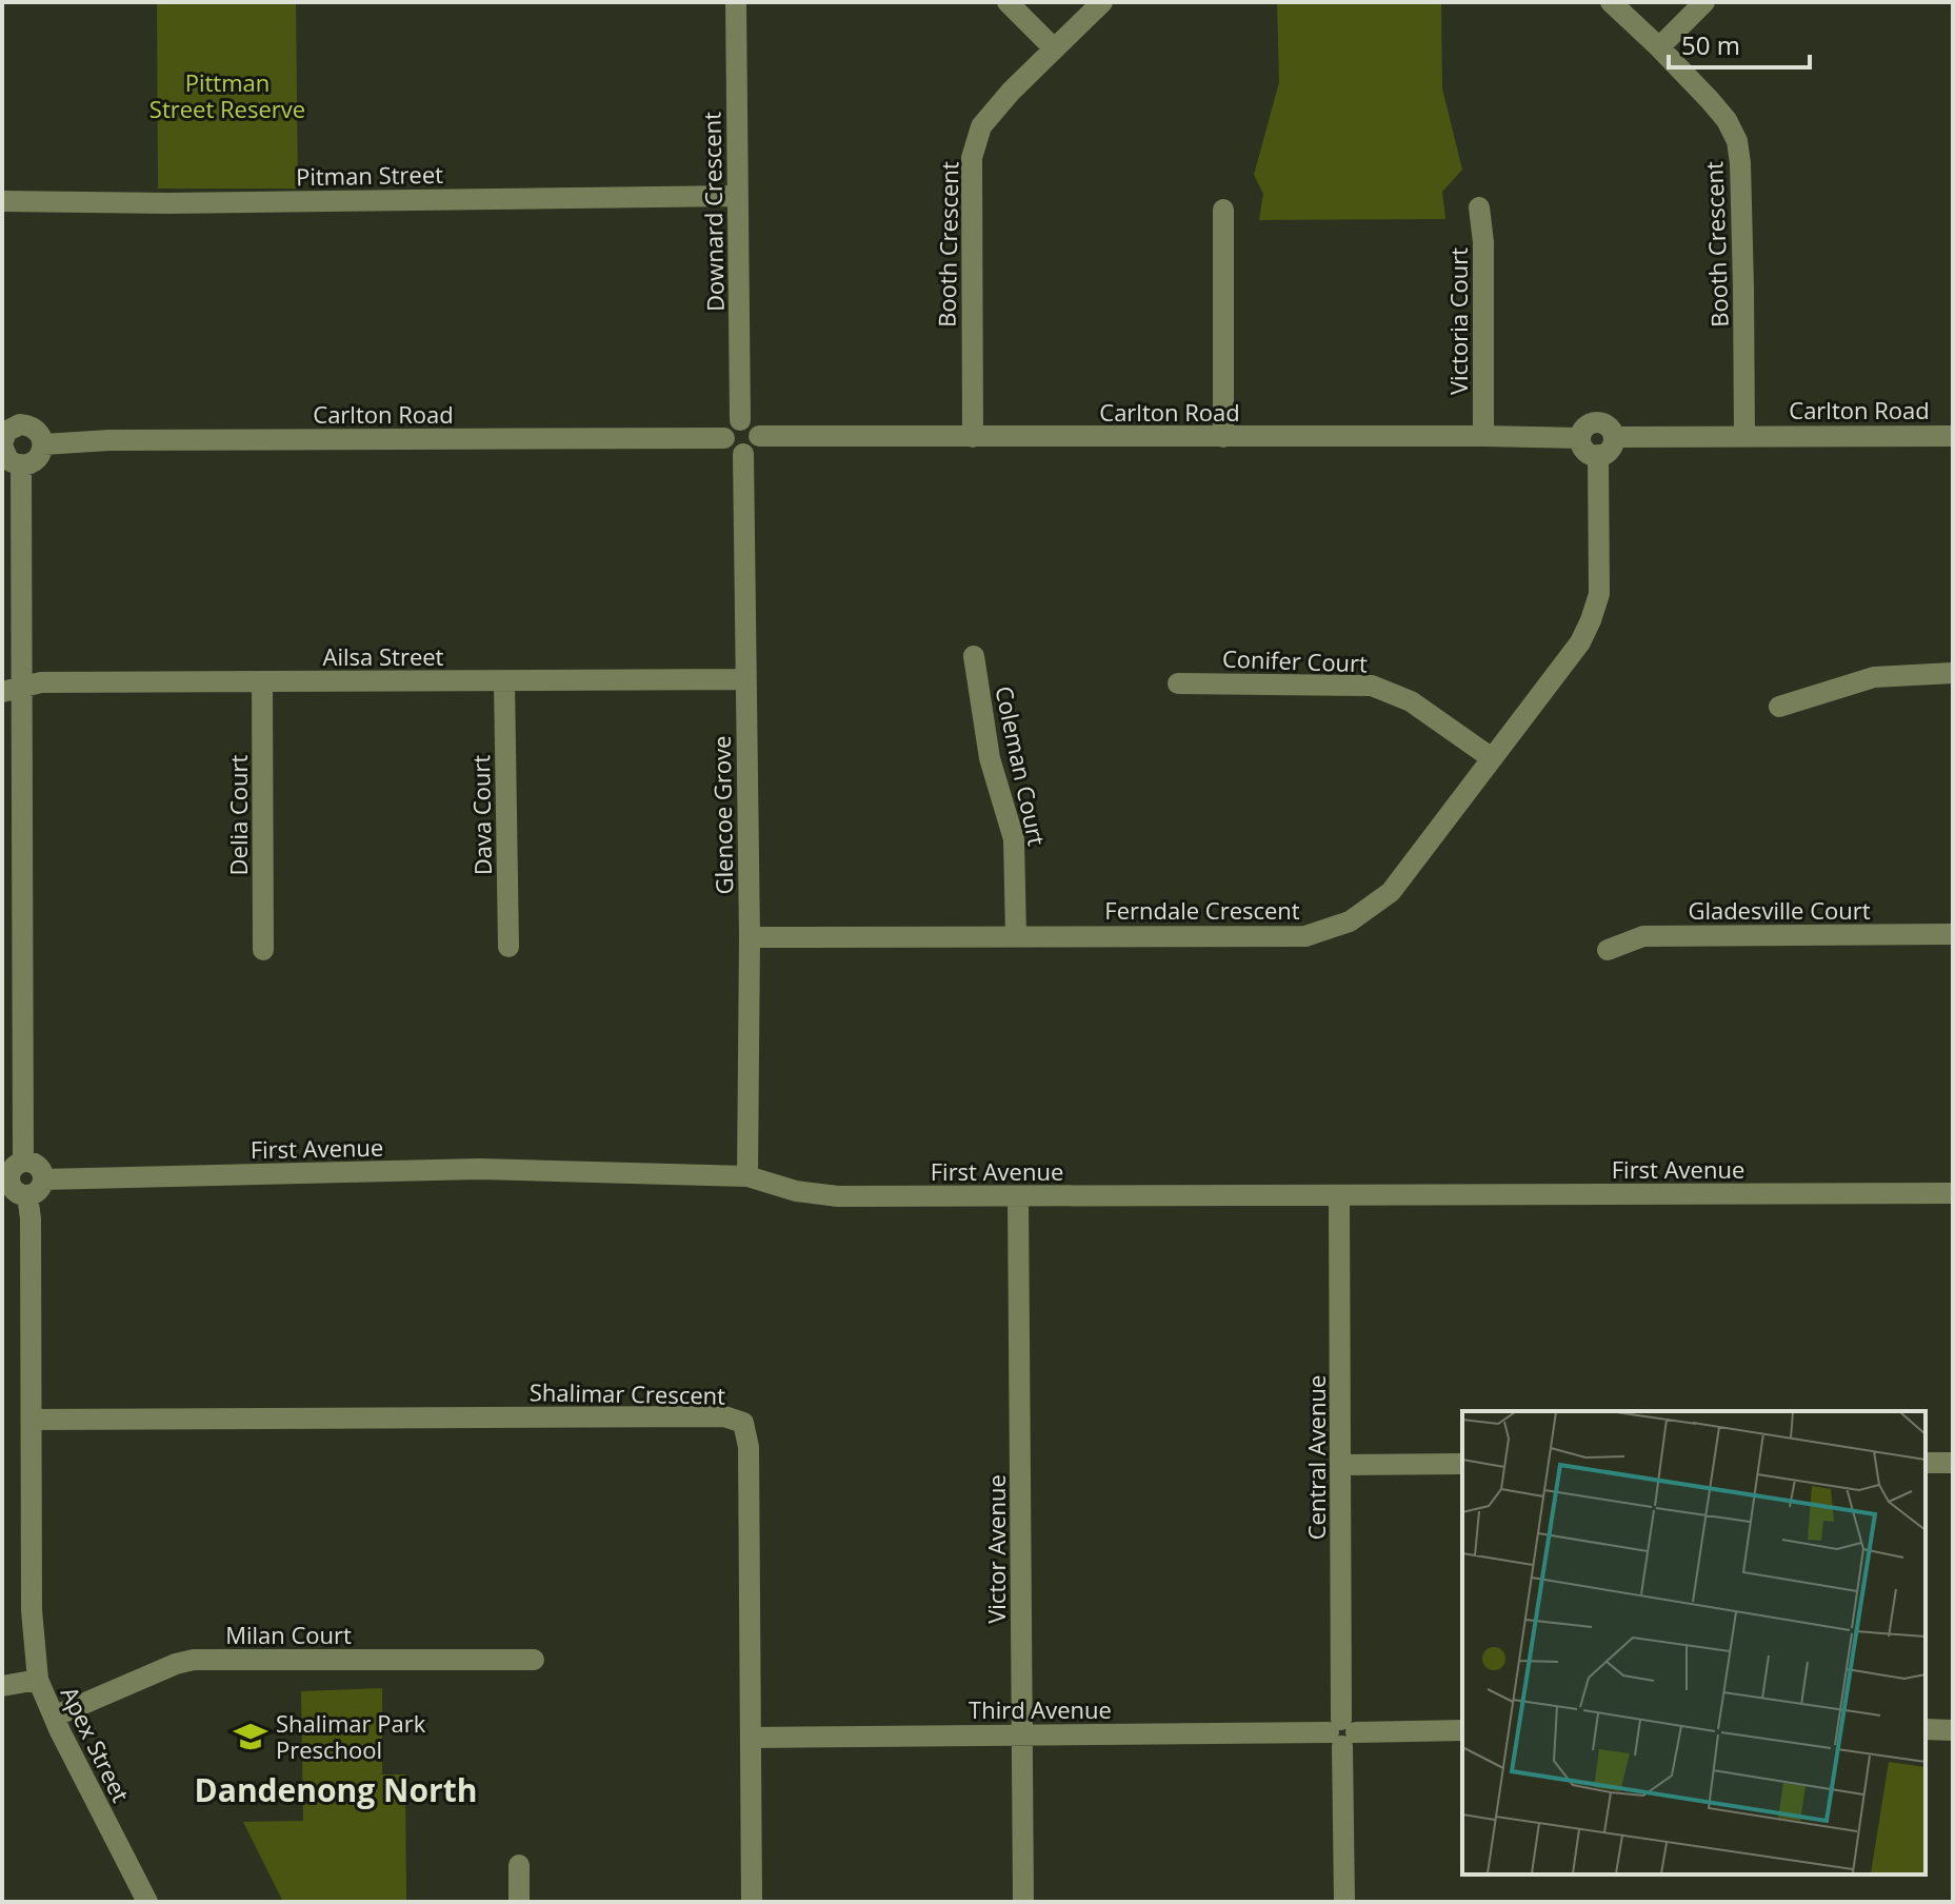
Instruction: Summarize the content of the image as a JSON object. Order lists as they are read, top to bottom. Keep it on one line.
{"streets":{"street":["Pitman Street","Downard Crescent","Booth Crescent","Victoria Court","Carlton Road","Ailsa Street","Conifer Court","Coleman Court","Delia Court","Dava Court","Glencoe Grove","Ferndale Crescent","Gladesville Court","First Avenue","Shalimar Crescent","Central Avenue","Victor Avenue","Milan Court","Third Avenue","Apex Street"]},"crossings":[["Pitman Street","Downard Crescent"],["Downard Crescent","Carlton Road"],["Downard Crescent","Glencoe Grove"],["Booth Crescent","Carlton Road"],["Victoria Court","Carlton Road"],["Carlton Road","Glencoe Grove"],["Carlton Road","Ferndale Crescent"],["Ailsa Street","Delia Court"],["Ailsa Street","Dava Court"],["Ailsa Street","Glencoe Grove"],["Conifer Court","Ferndale Crescent"],["Coleman Court","Ferndale Crescent"],["Glencoe Grove","Ferndale Crescent"],["Glencoe Grove","First Avenue"],["First Avenue","Central Avenue"],["First Avenue","Victor Avenue"],["First Avenue","Apex Street"],["Shalimar Crescent","Third Avenue"],["Shalimar Crescent","Apex Street"],["Central Avenue","Third Avenue"],["Victor Avenue","Third Avenue"],["Milan Court","Apex Street"]],"districts":["Dandenong North"],"parks":["Pittman Street Reserve"],"places":{"school or university":["Shalimar Park Preschool"]},"scale_bar":"50 m"}
